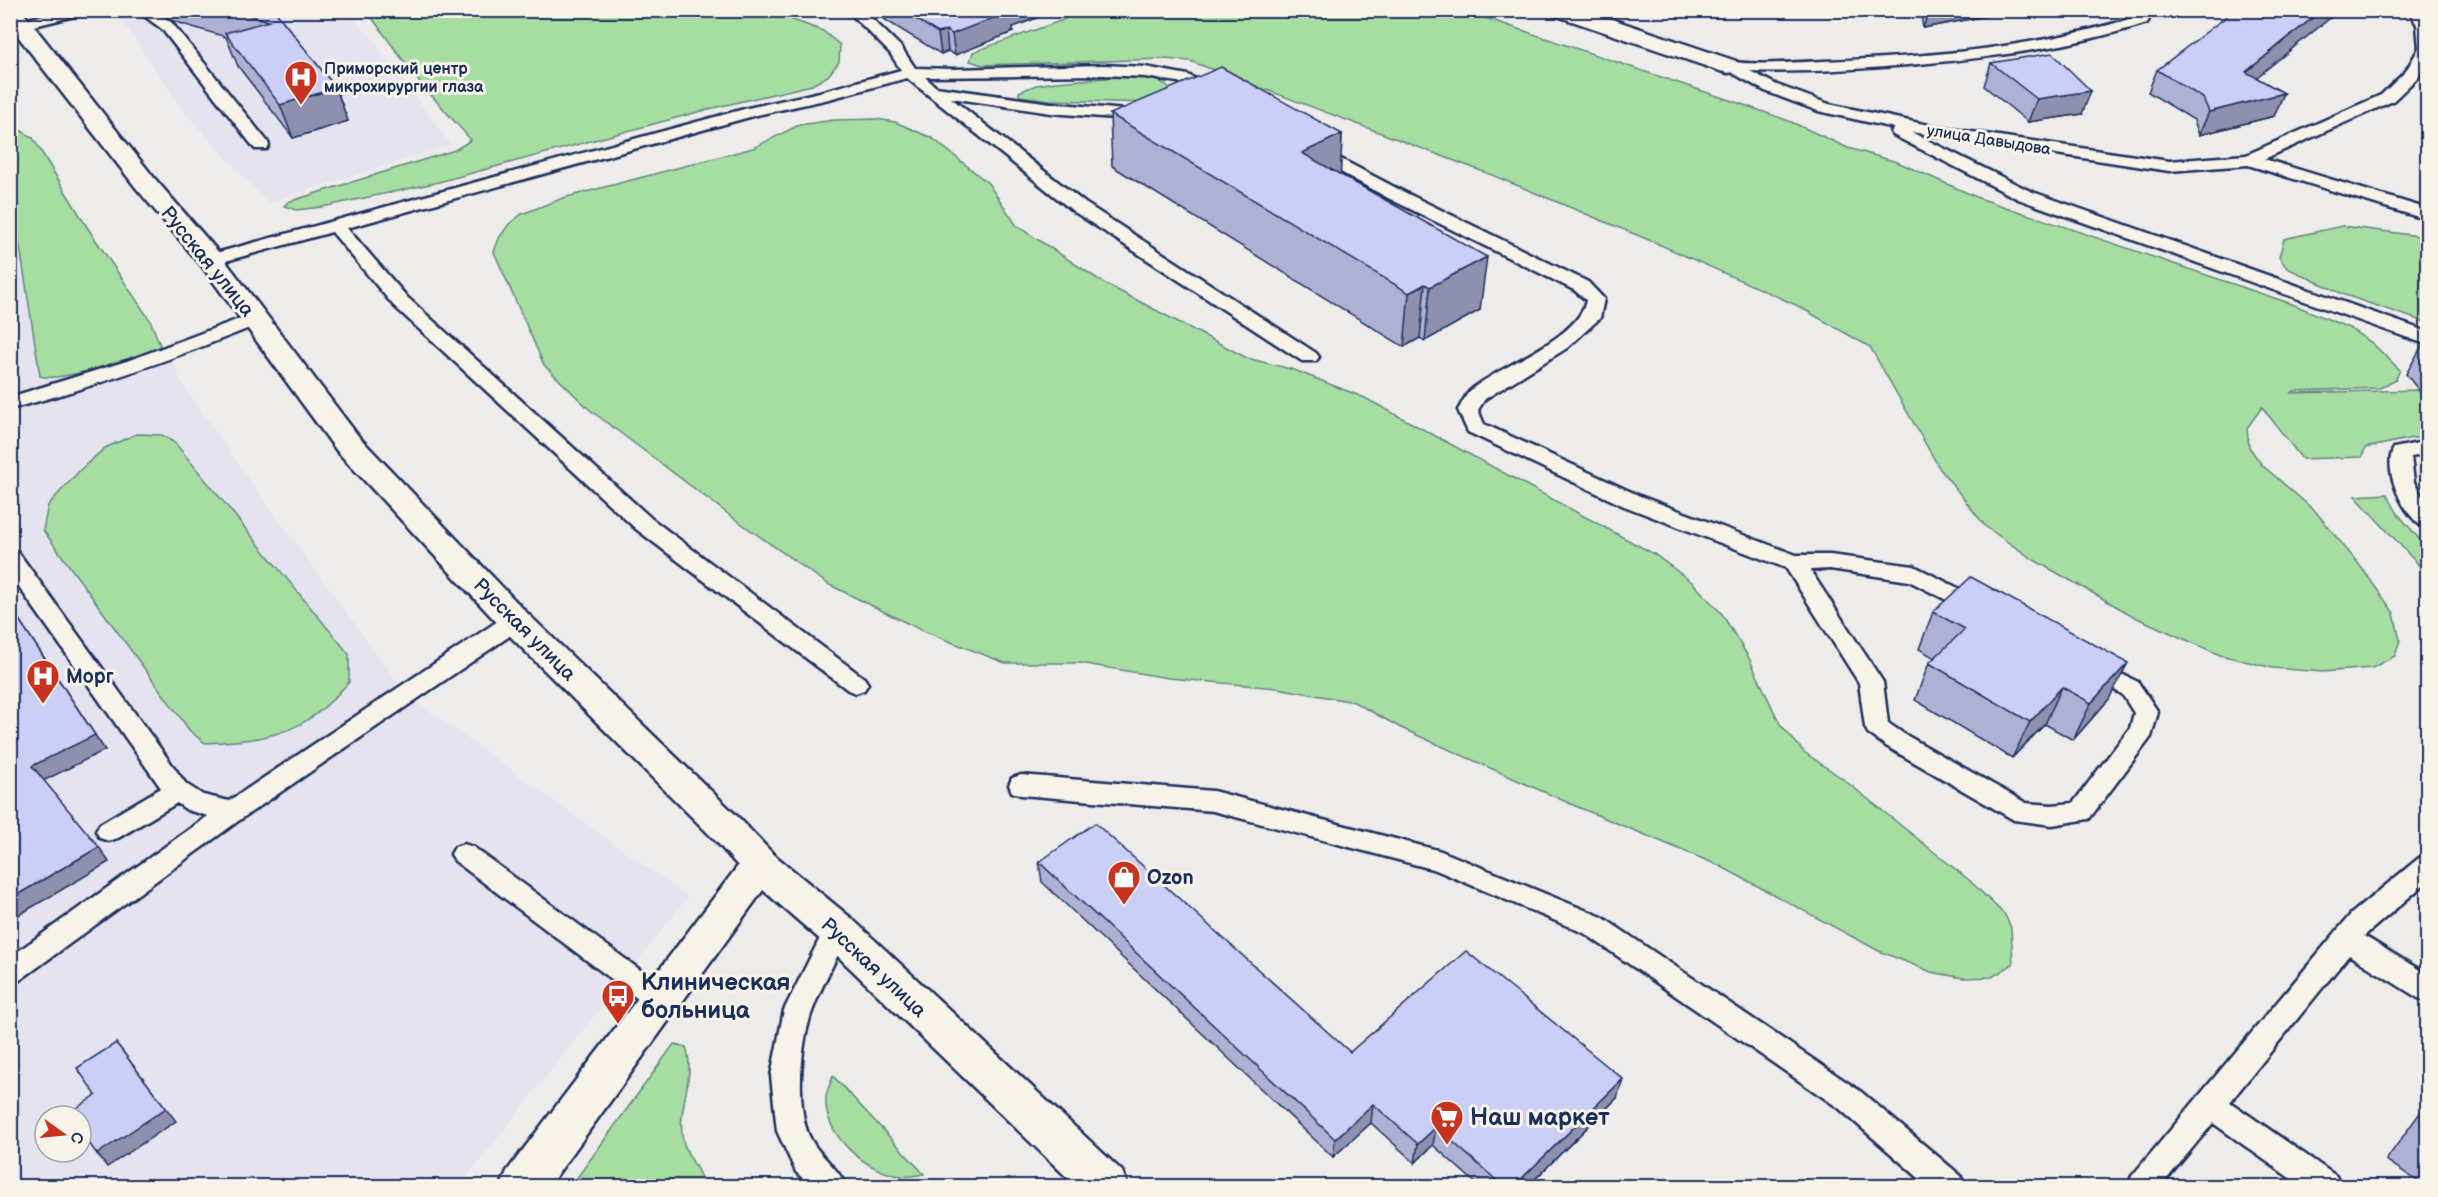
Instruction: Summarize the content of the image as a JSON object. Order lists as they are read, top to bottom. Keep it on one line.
{"streets":{"street":["улица Давыдова","Русская улица"]},"places":{"hospital":["Приморский центр микрохирургии глаза","Морг"],"shop":["Ozon"],"bus stop":["Клиническая больница"],"supermarket":["Наш маркет"]},"north":"right"}
